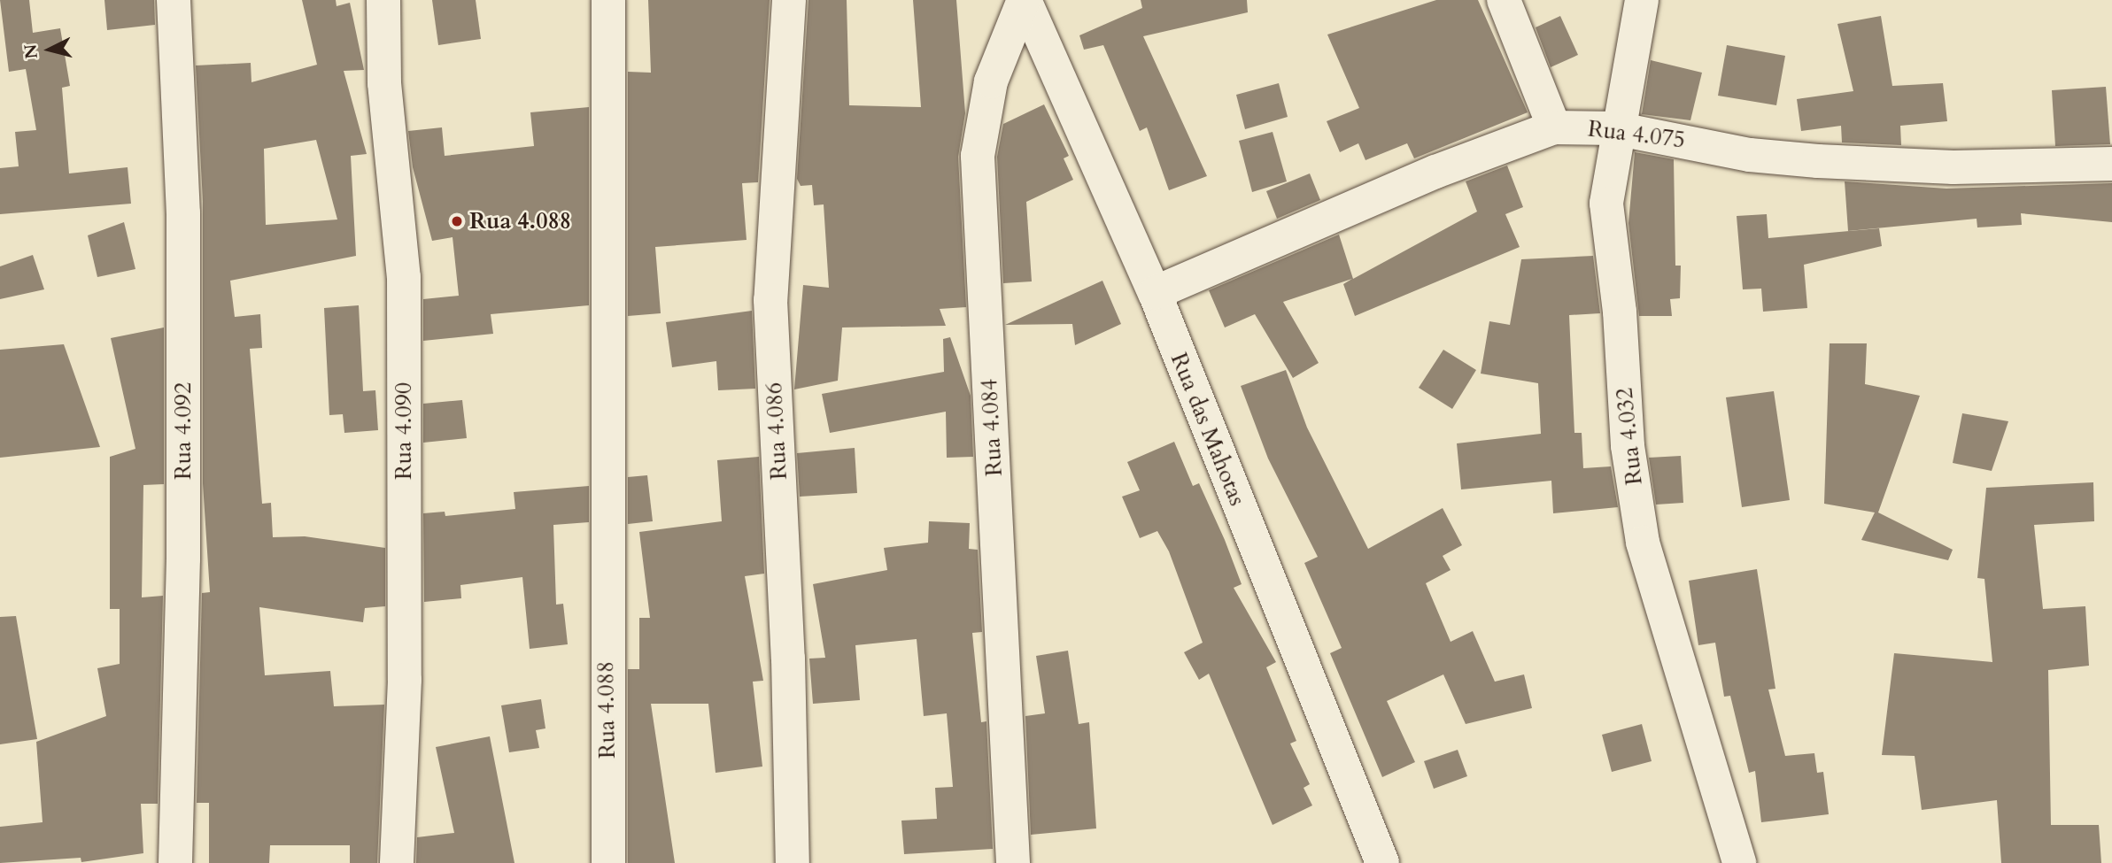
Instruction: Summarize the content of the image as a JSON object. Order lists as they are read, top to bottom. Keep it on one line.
{"streets":{"street":["Rua 4.075","Rua 4.084","Rua das Mahotas","Rua 4.092","Rua 4.090","Rua 4.086","Rua 4.032","Rua 4.088"]},"crossings":[["Rua 4.075","Rua das Mahotas"],["Rua 4.075","Rua 4.032"],["Rua 4.084","Rua das Mahotas"]],"places":["Rua 4.088"],"north":"left"}
